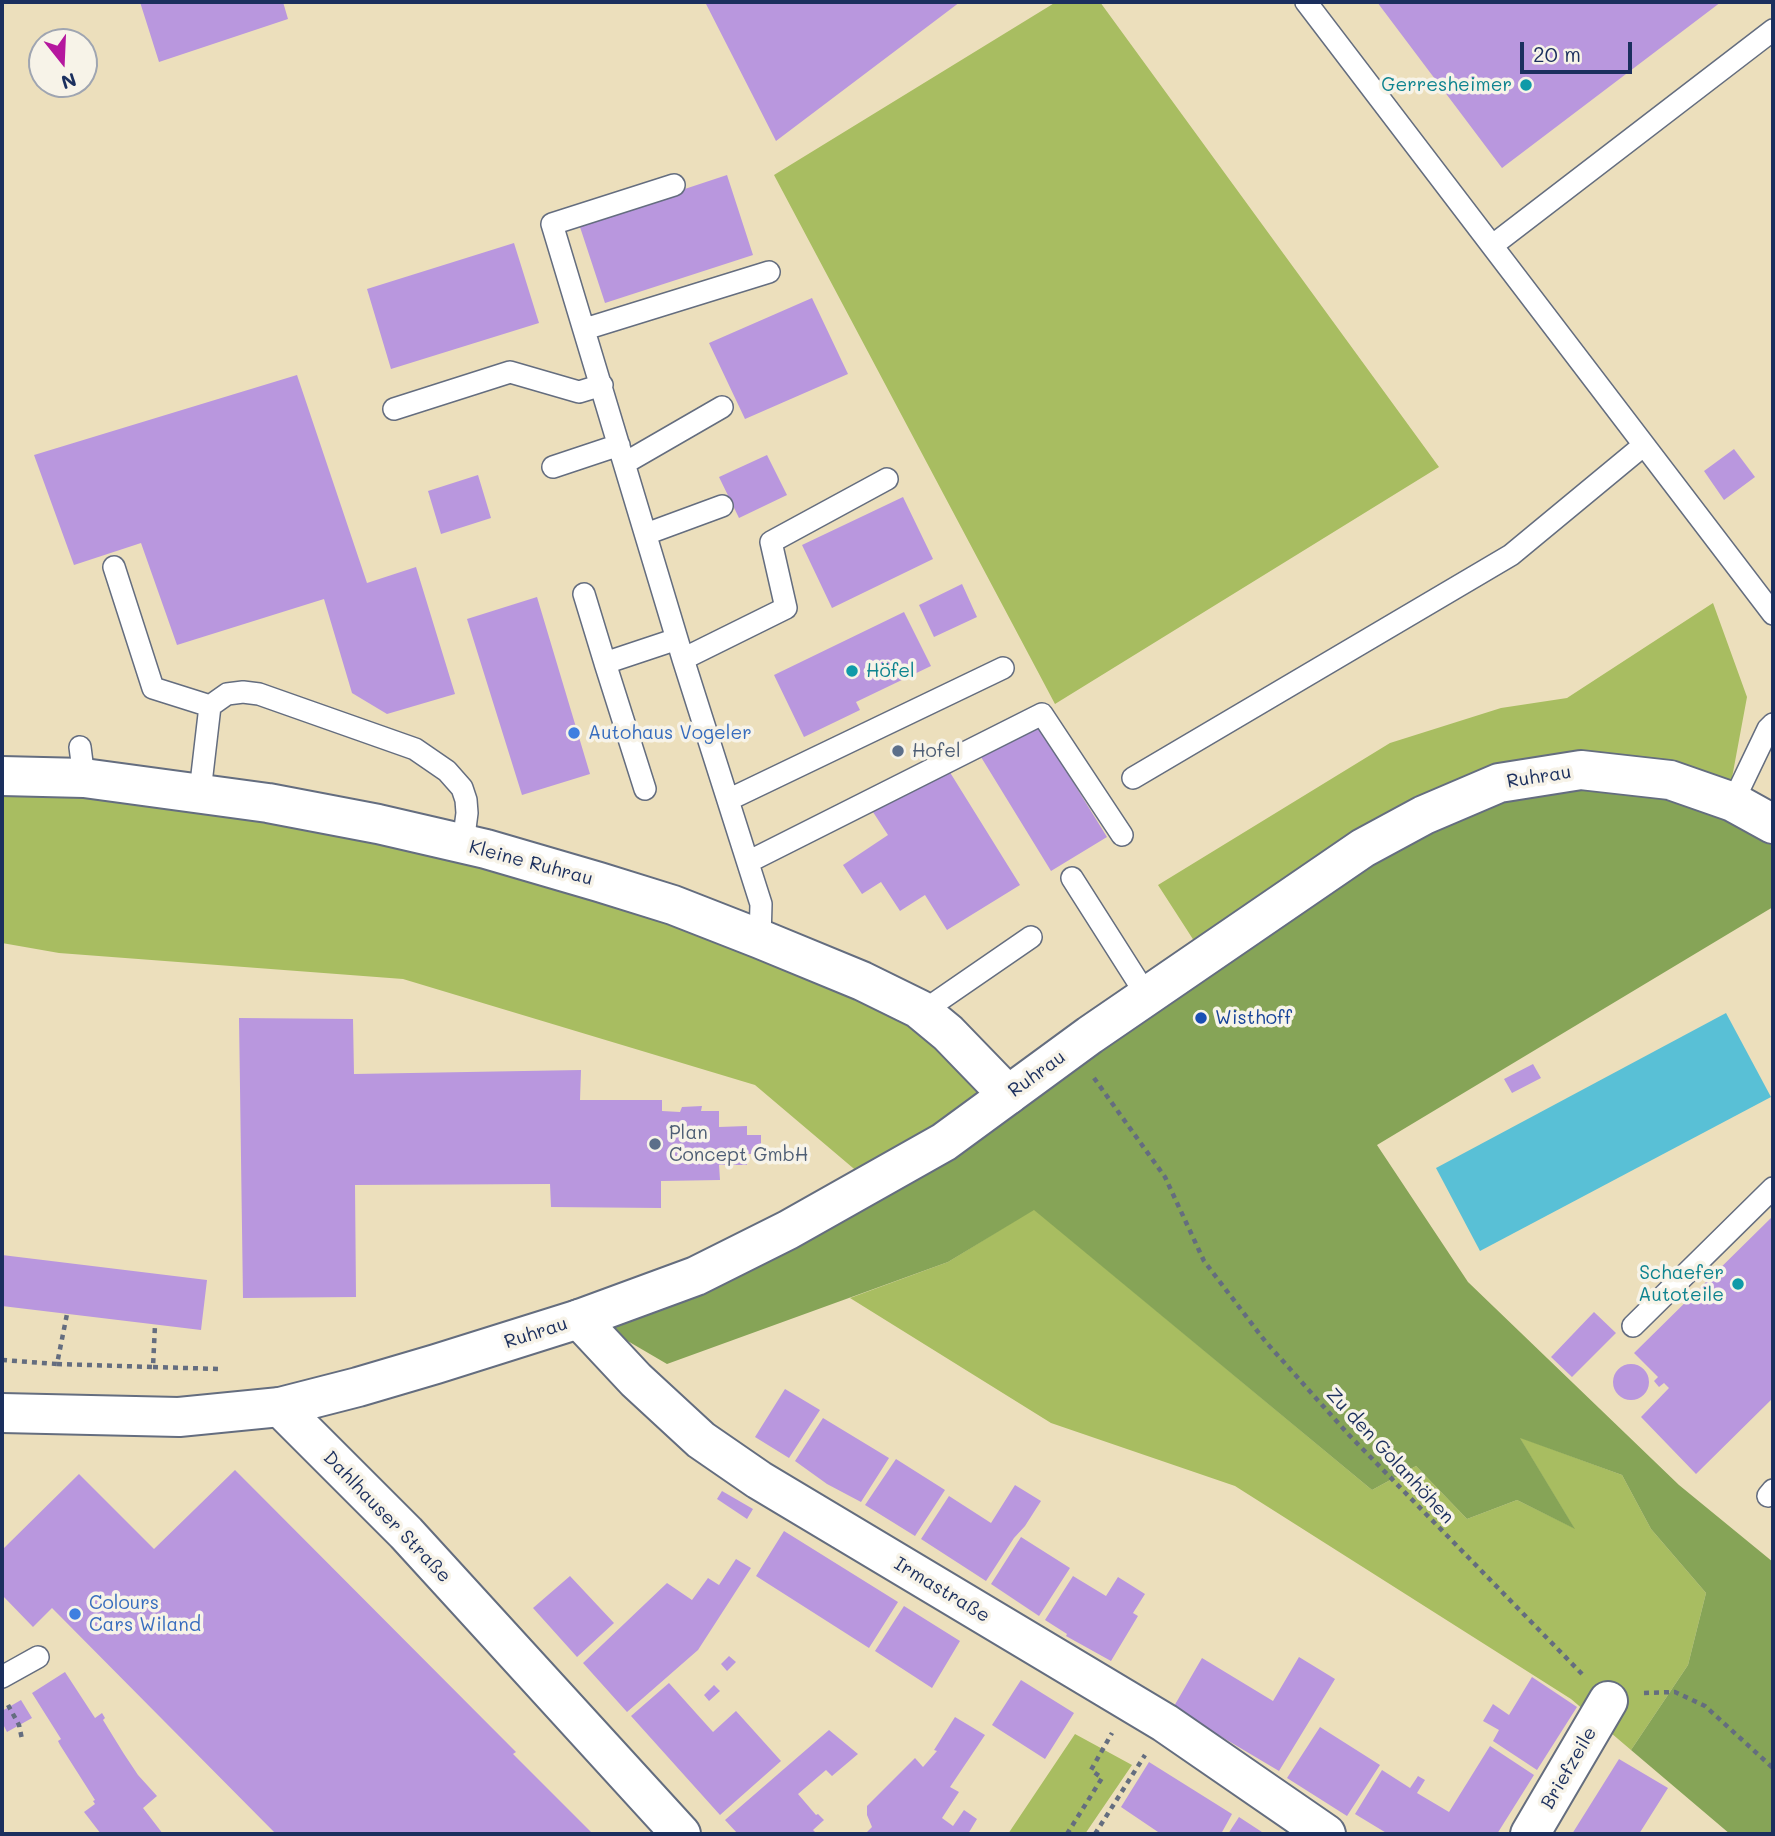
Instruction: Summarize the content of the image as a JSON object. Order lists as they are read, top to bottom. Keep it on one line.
{"streets":{"street":["Ruhrau","Kleine Ruhrau","Dahlhauser Straße","Irmastraße","Briefzeile"],"path":["Zu den Golanhöhen"]},"crossings":[["Ruhrau","Kleine Ruhrau"],["Ruhrau","Zu den Golanhöhen"],["Ruhrau","Dahlhauser Straße"],["Ruhrau","Irmastraße"],["Zu den Golanhöhen","Briefzeile"]],"places":["Gerresheimer","Höfel","Autohaus Vogeler","Hofel","Wisthoff","Plan Concept GmbH","Schaefer Autoteile","Colours Cars Wiland"],"scale_bar":"20 m","north":"bottom"}
